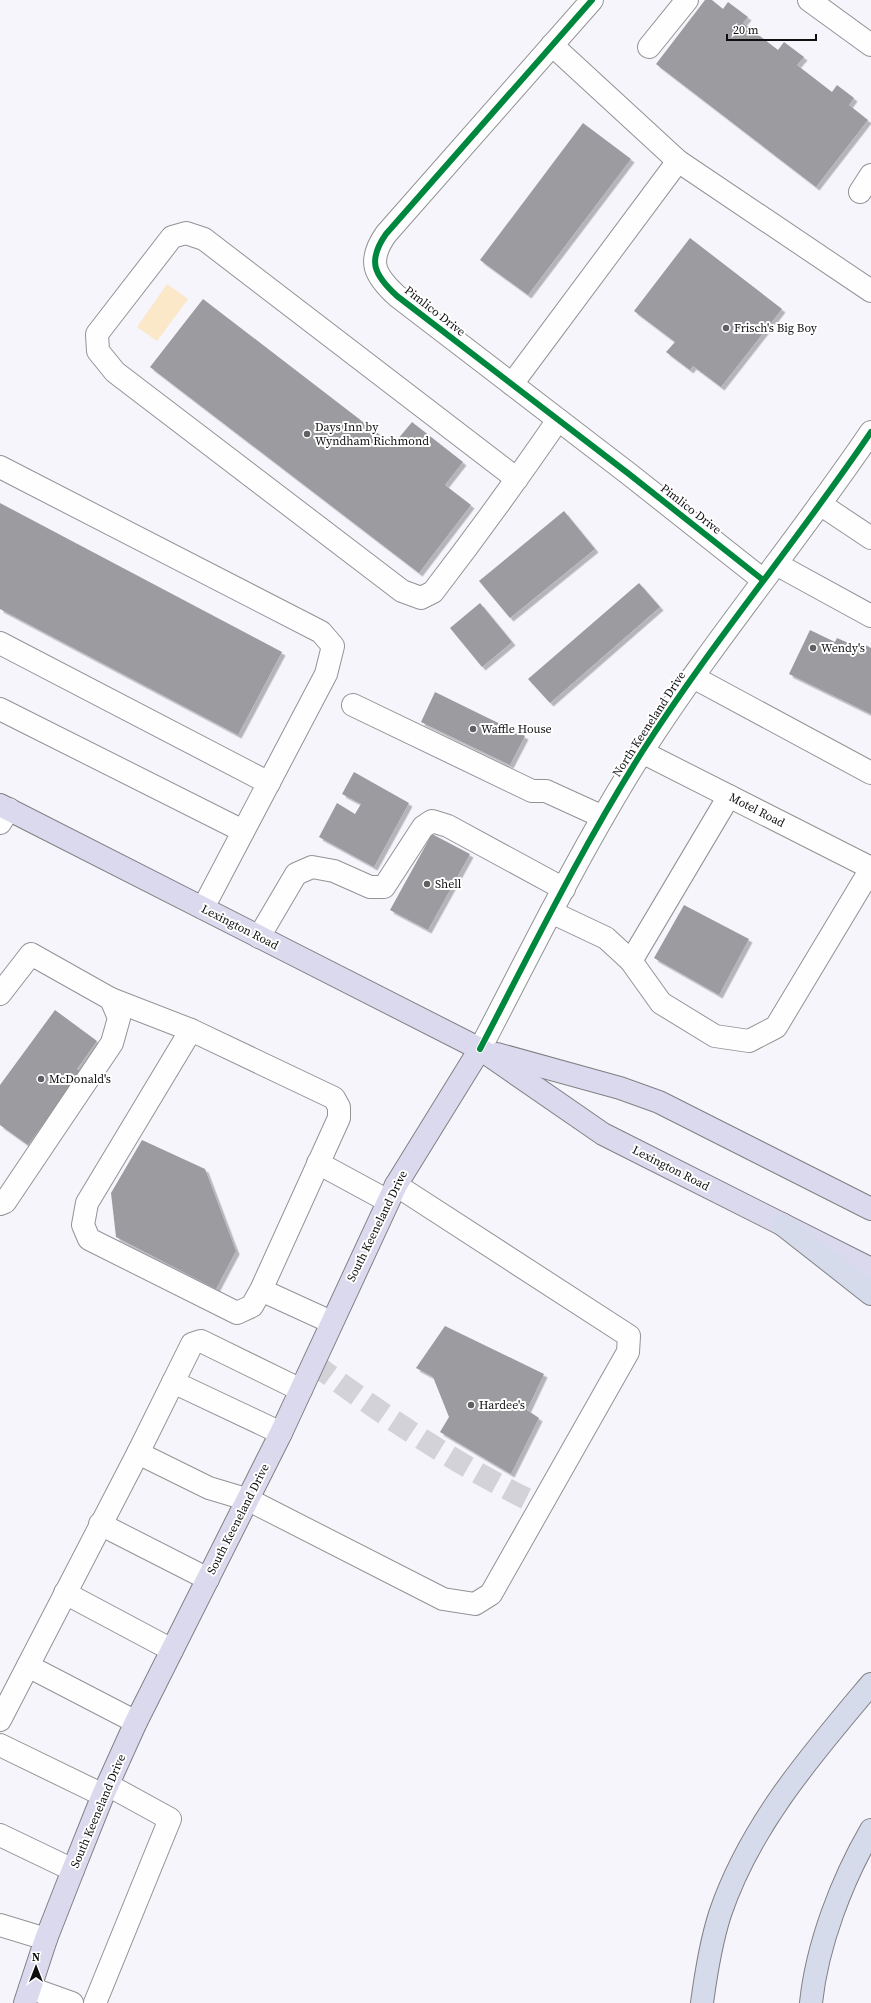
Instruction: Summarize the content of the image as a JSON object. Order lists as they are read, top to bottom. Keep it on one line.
{"streets":{"main road":["Lexington Road","South Keeneland Drive"],"street":["Pimlico Drive","North Keeneland Drive","Motel Road"]},"crossings":[["Pimlico Drive","North Keeneland Drive"],["North Keeneland Drive","Motel Road"],["North Keeneland Drive","Lexington Road"],["North Keeneland Drive","South Keeneland Drive"],["Lexington Road","South Keeneland Drive"]],"places":["Frisch's Big Boy","Days Inn by Wyndham Richmond","Wendy's","Waffle House","Shell","McDonald's","Hardee's"],"scale_bar":"20 m","north":"top"}
